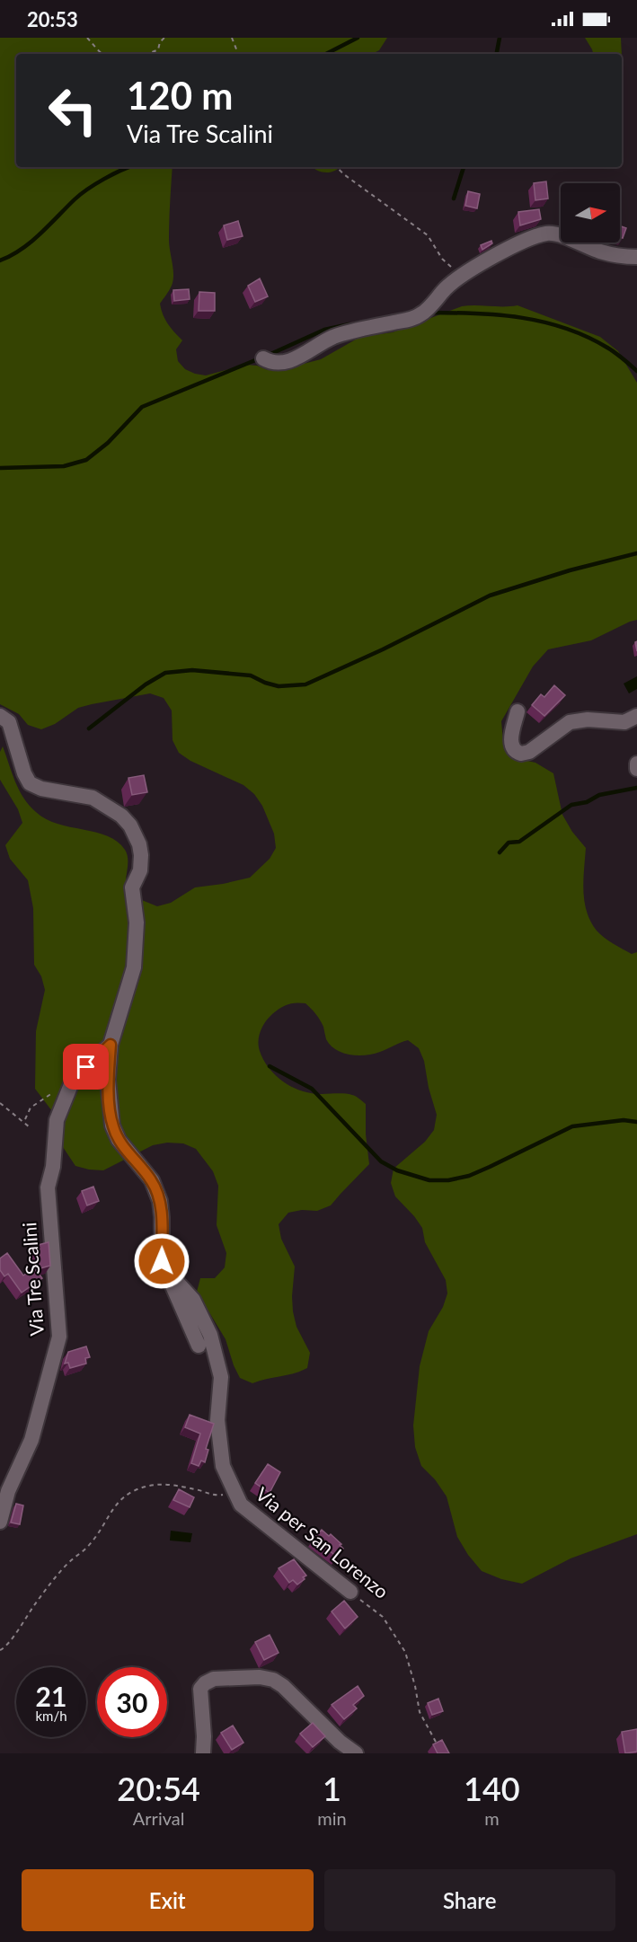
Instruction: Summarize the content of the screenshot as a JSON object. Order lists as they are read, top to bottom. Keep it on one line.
{"streets":{"street":["Via Tre Scalini","Via per San Lorenzo"]},"north":"right","page":{"status":"20:53","turn":["120 m","Via Tre Scalini"],"speed":"21 km/h","limit":"30","eta":["20:54","Arrival","1","min","140","m"],"buttons":["Exit","Share"]}}
